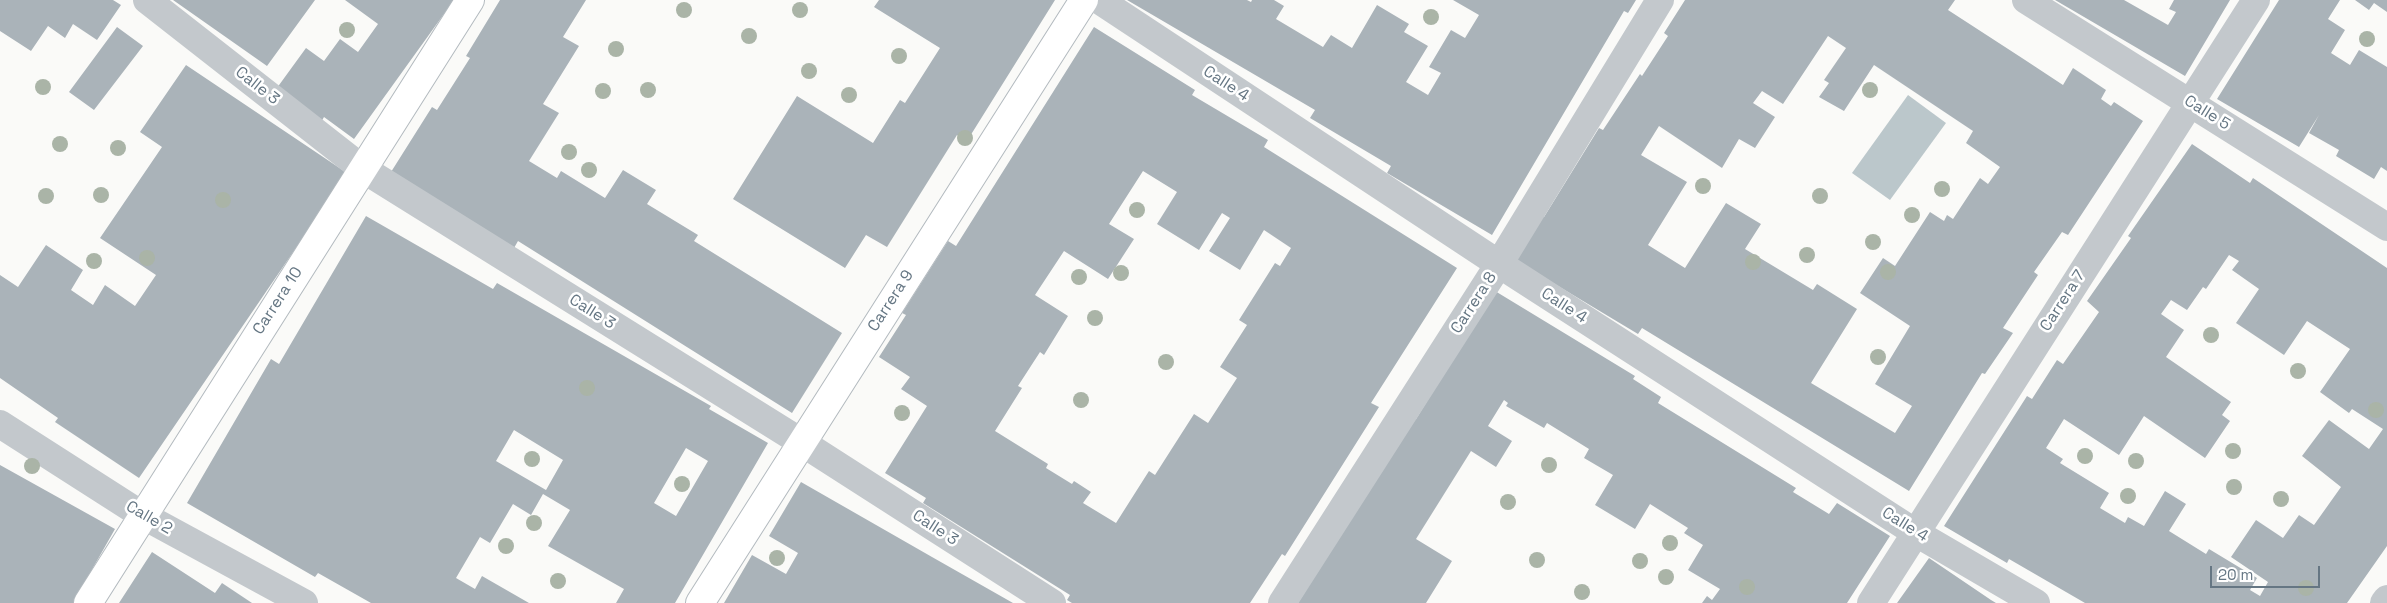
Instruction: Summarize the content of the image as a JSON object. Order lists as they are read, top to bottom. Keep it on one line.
{"streets":{"main road":["Carrera 10","Carrera 9"],"street":["Calle 4","Calle 3","Calle 5","Carrera 7","Carrera 8","Calle 2"]},"crossings":[["Calle 4","Carrera 7"],["Calle 4","Carrera 8"],["Calle 3","Carrera 10"],["Calle 3","Carrera 9"],["Calle 5","Carrera 7"],["Carrera 10","Calle 2"]],"scale_bar":"20 m"}
